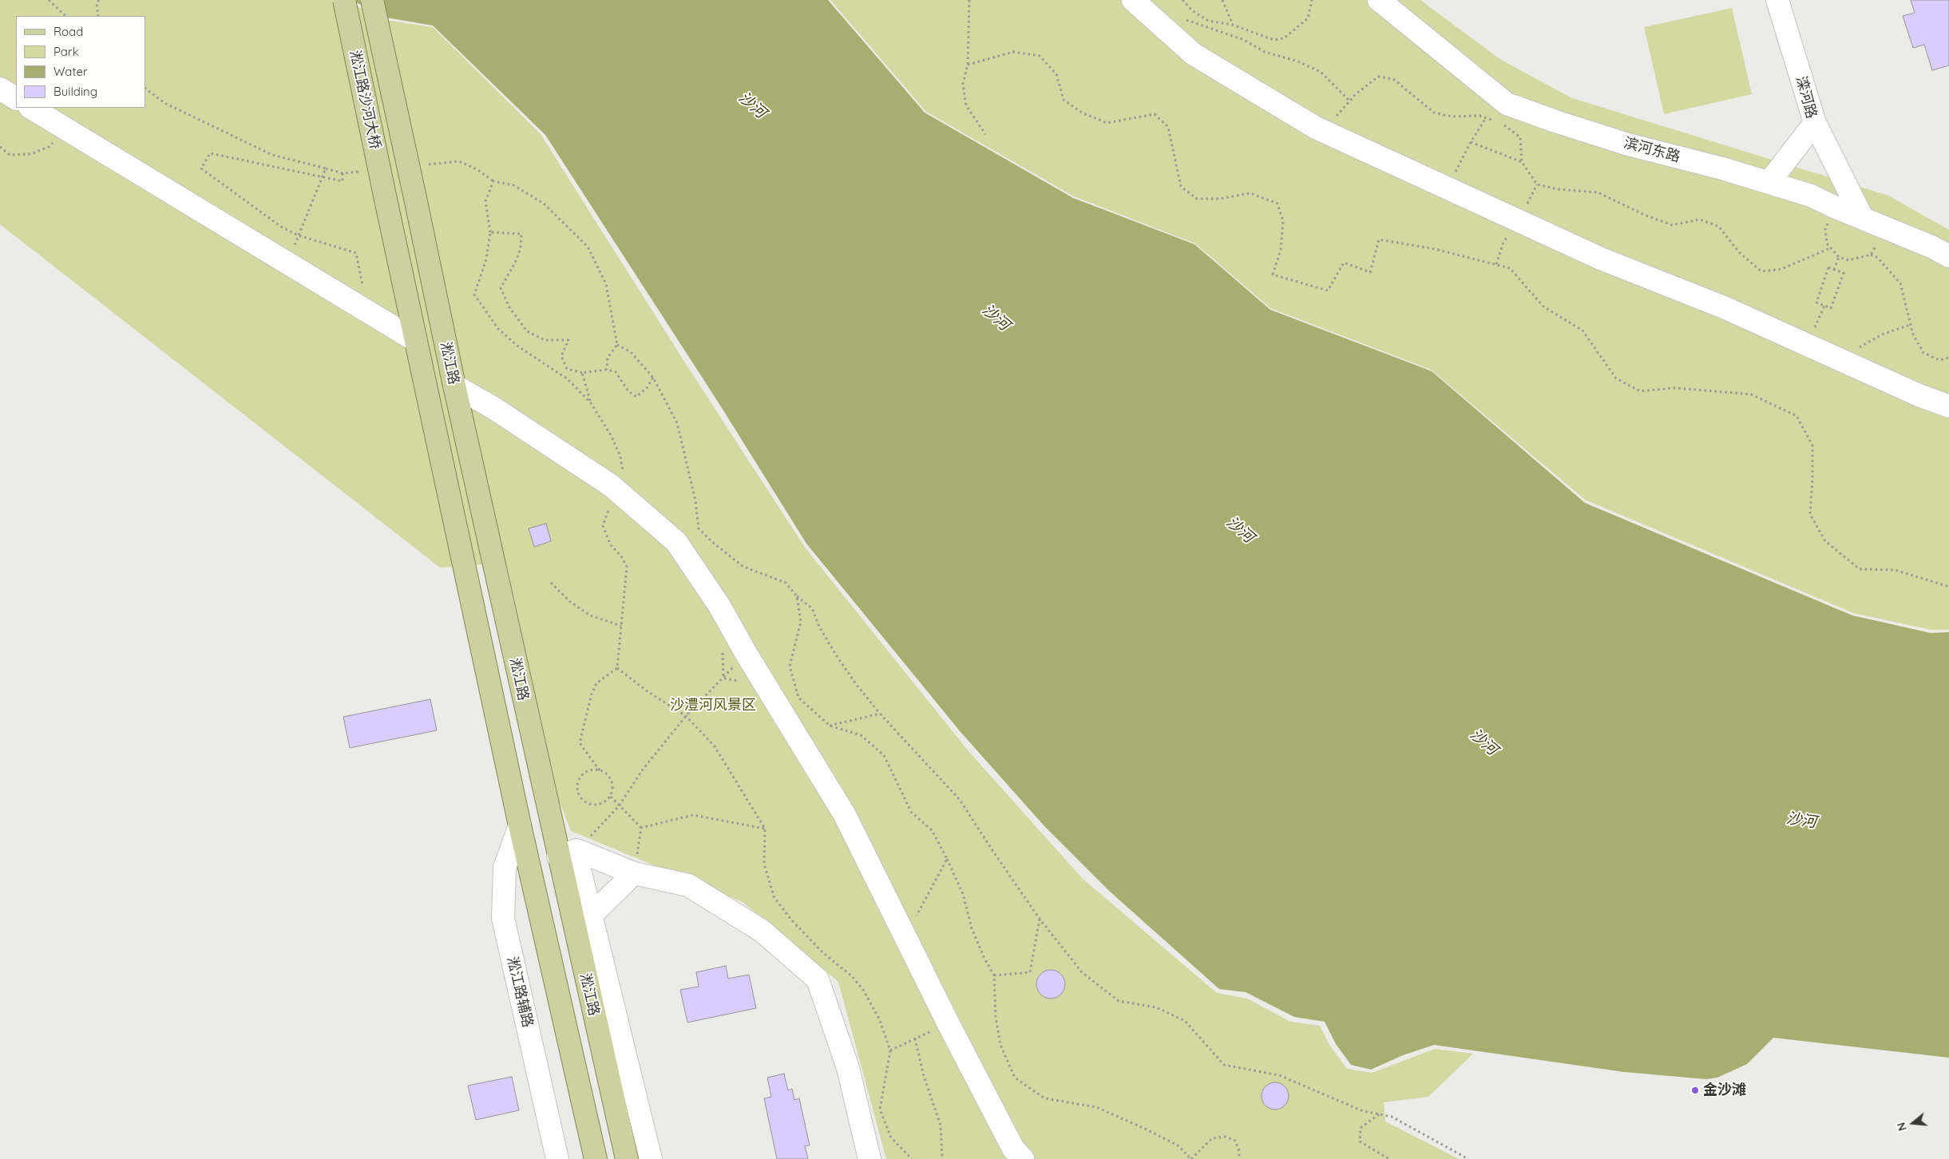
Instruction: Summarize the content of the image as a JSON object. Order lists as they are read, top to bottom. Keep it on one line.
{"streets":{"main road":["淞江路沙河大桥","淞江路"],"street":["滦河路","滨河东路","淞江路辅路"]},"crossings":[["滦河路","滨河东路"],["淞江路沙河大桥","淞江路"],["淞江路","淞江路辅路"]],"water":["沙河"],"parks":["沙澧河风景区"],"places":["金沙滩"],"legend":["Road","Park","Water","Building"],"north":"left"}
